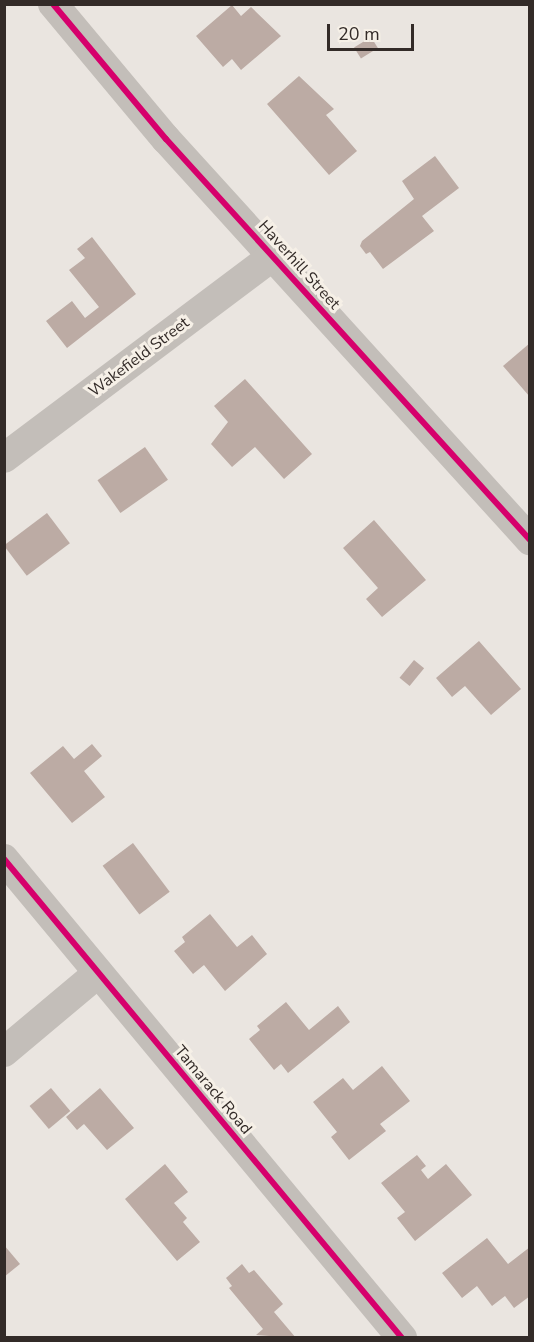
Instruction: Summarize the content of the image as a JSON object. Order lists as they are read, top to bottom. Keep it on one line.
{"streets":{"street":["Haverhill Street","Wakefield Street","Tamarack Road"]},"crossings":[["Haverhill Street","Wakefield Street"]],"scale_bar":"20 m"}
